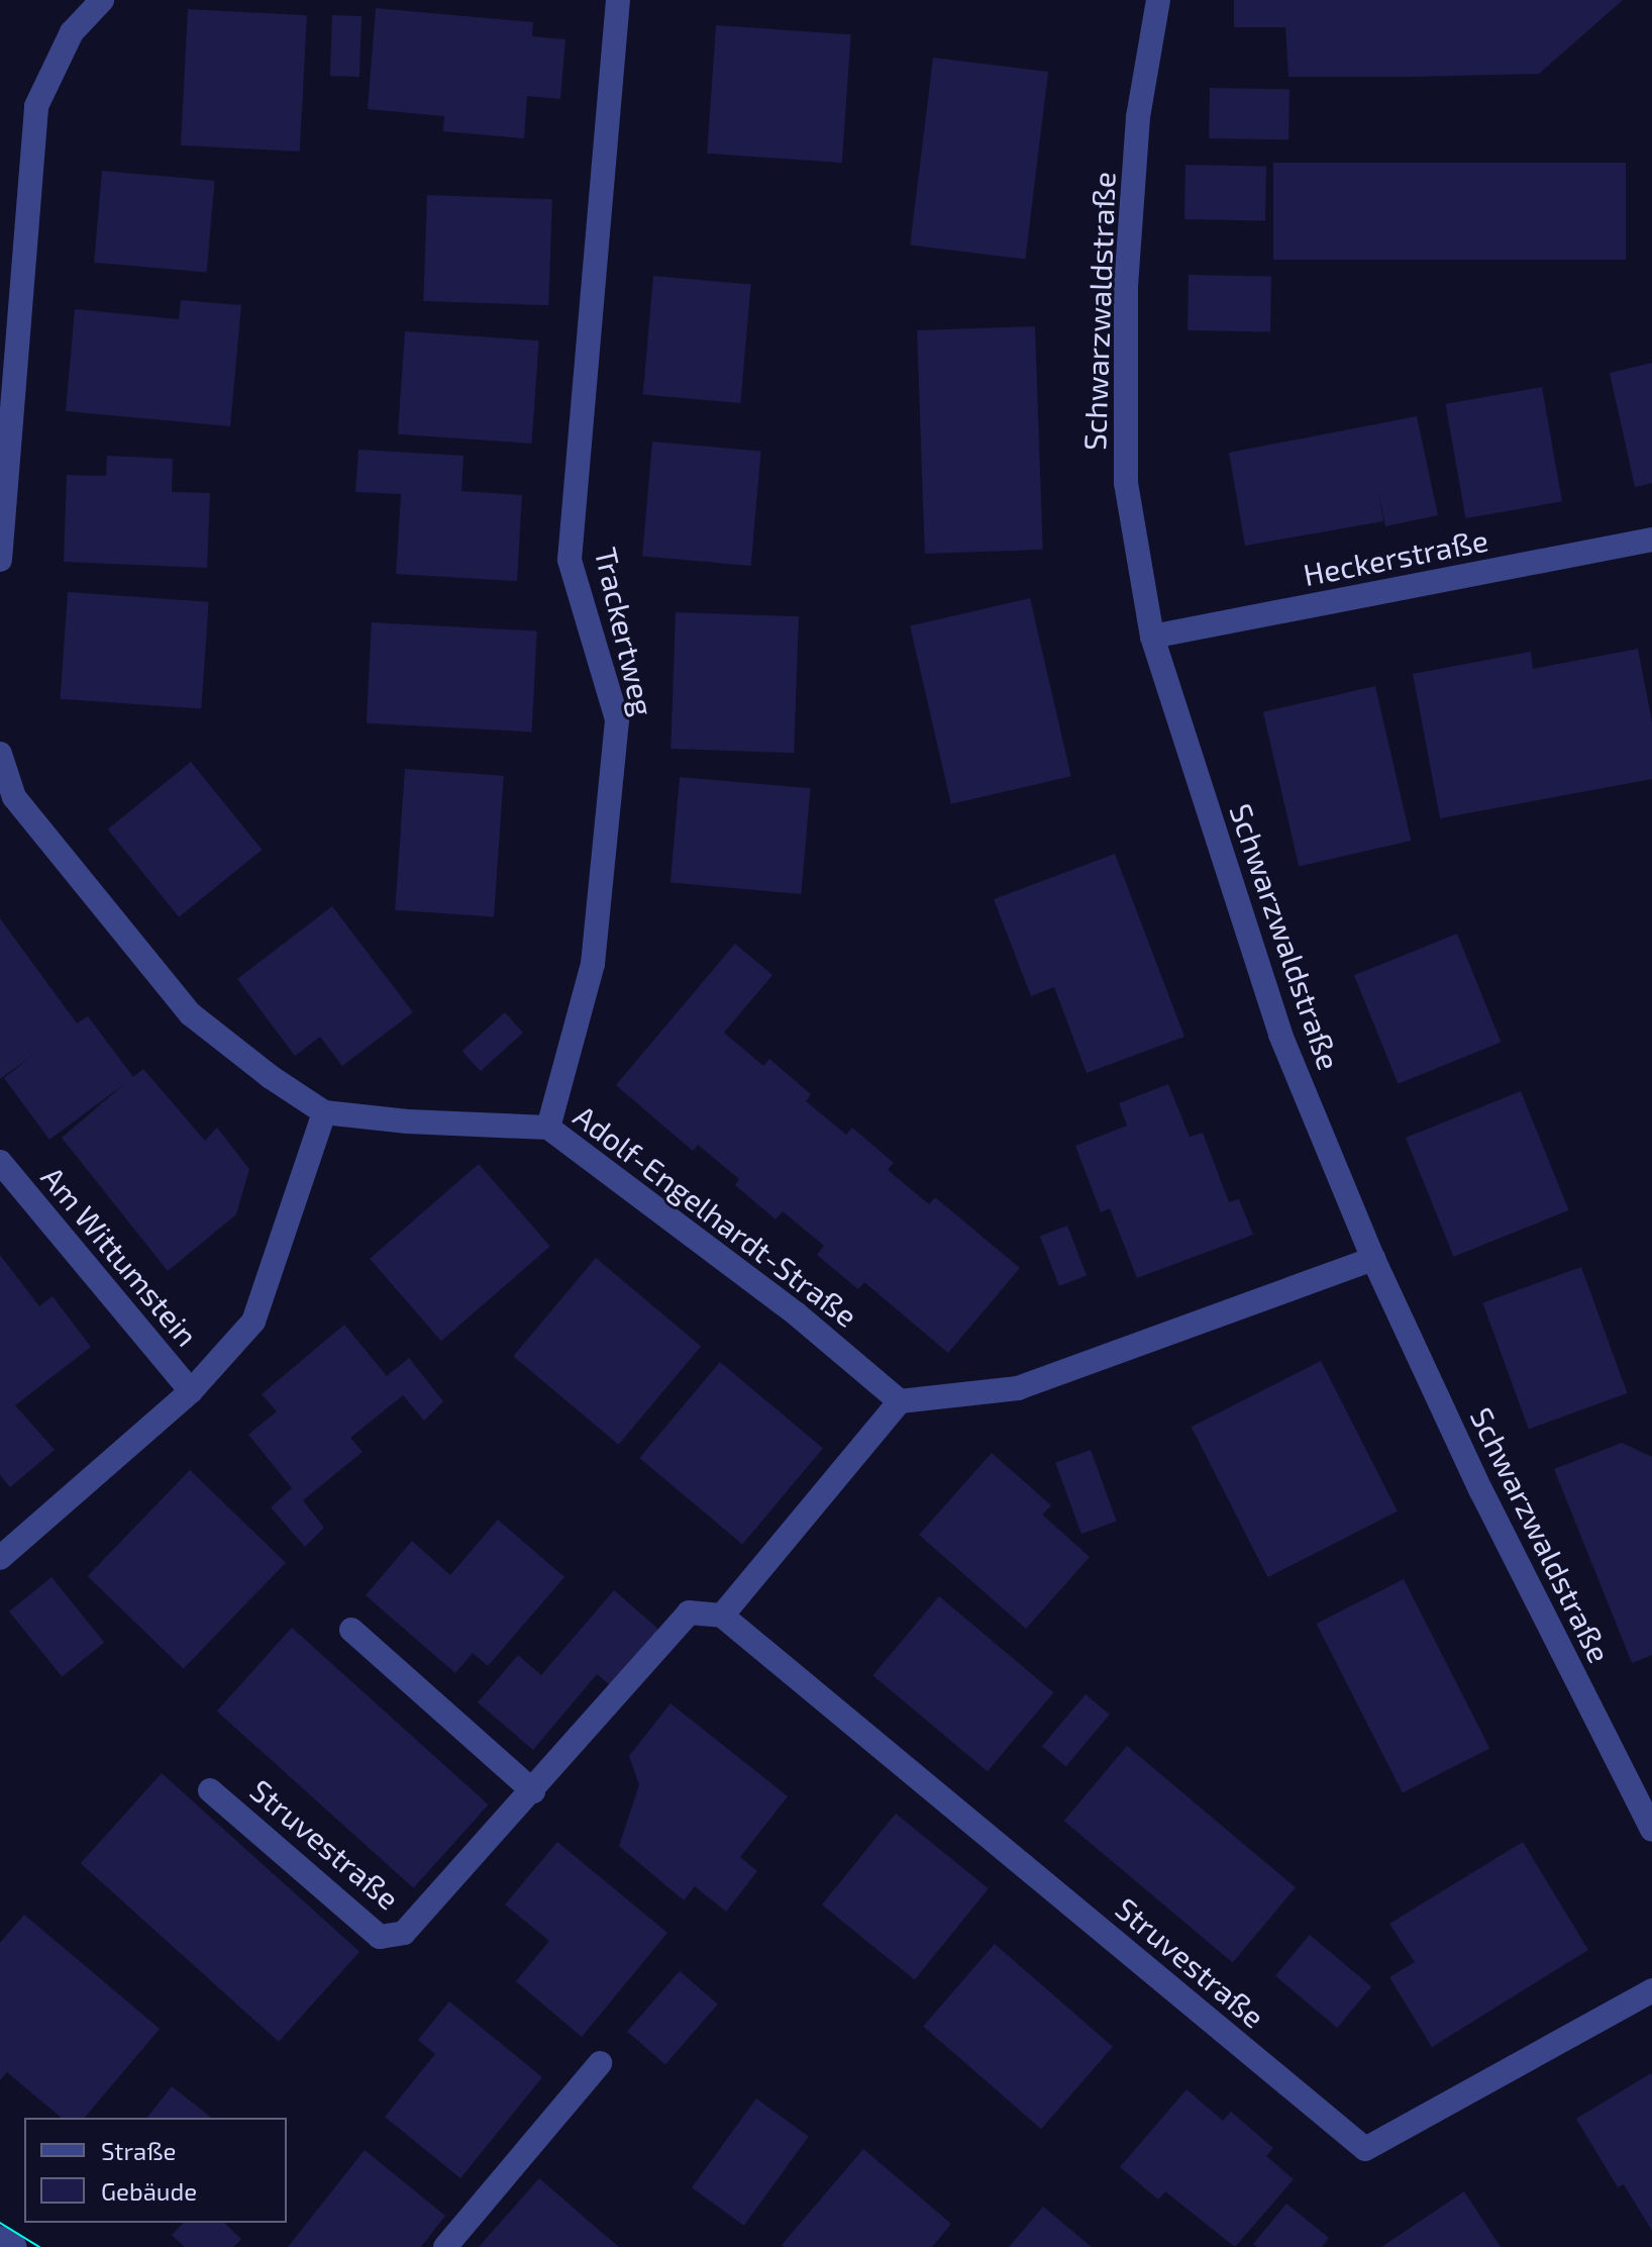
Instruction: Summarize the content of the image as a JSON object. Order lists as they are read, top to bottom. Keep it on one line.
{"streets":{"street":["Schwarzwaldstraße","Heckerstraße","Trackertweg","Adolf-Engelhardt-Straße","Am Wittumstein","Struvestraße"]},"crossings":[["Schwarzwaldstraße","Heckerstraße"],["Trackertweg","Adolf-Engelhardt-Straße"],["Adolf-Engelhardt-Straße","Am Wittumstein"]],"legend":["Straße","Gebäude"]}
